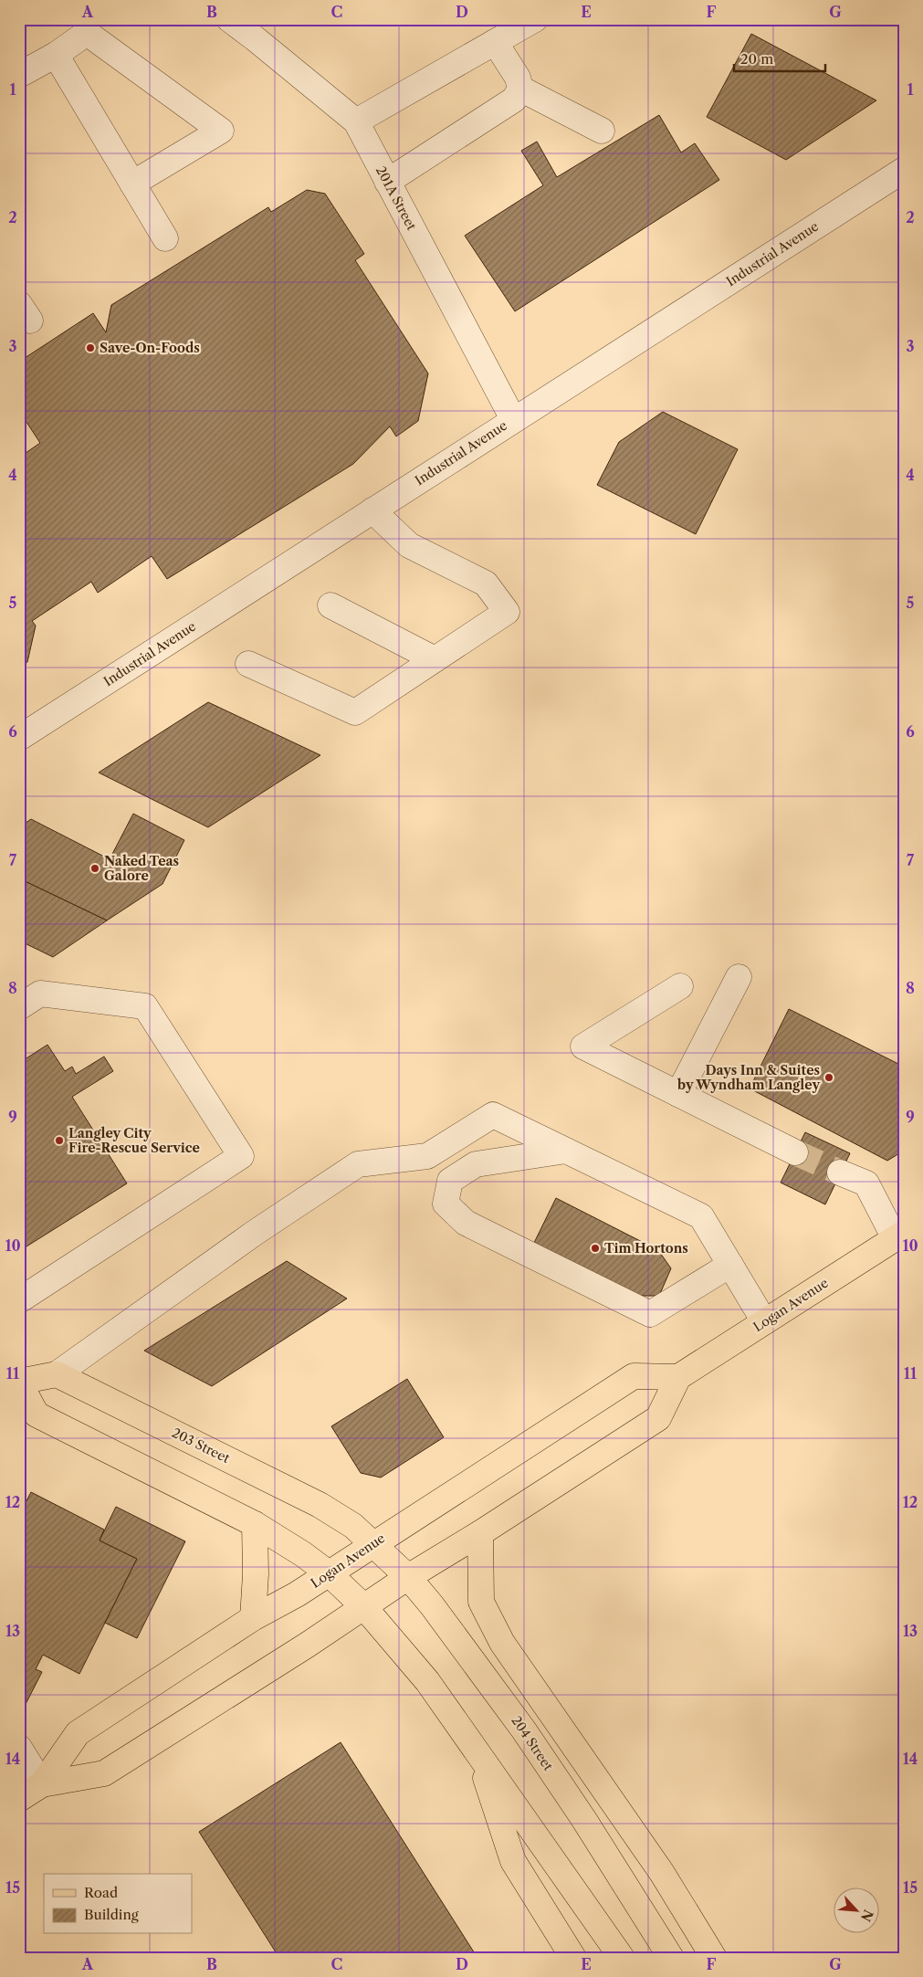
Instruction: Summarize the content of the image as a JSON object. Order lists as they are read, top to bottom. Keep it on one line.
{"streets":{"main road":["Logan Avenue","203 Street","204 Street"],"street":["201A Street","Industrial Avenue"]},"crossings":[["201A Street","Industrial Avenue"],["Logan Avenue","203 Street"],["Logan Avenue","204 Street"],["203 Street","204 Street"]],"places":["Save-On-Foods","Naked Teas Galore","Days Inn & Suites by Wyndham Langley","Langley City Fire-Rescue Service","Tim Hortons"],"legend":["Road","Building"],"scale_bar":"20 m","north":"bottom right","grid":{"columns":["A","B","C","D","E","F","G"],"rows":["1","2","3","4","5","6","7","8","9","10","11","12","13","14","15"]}}
